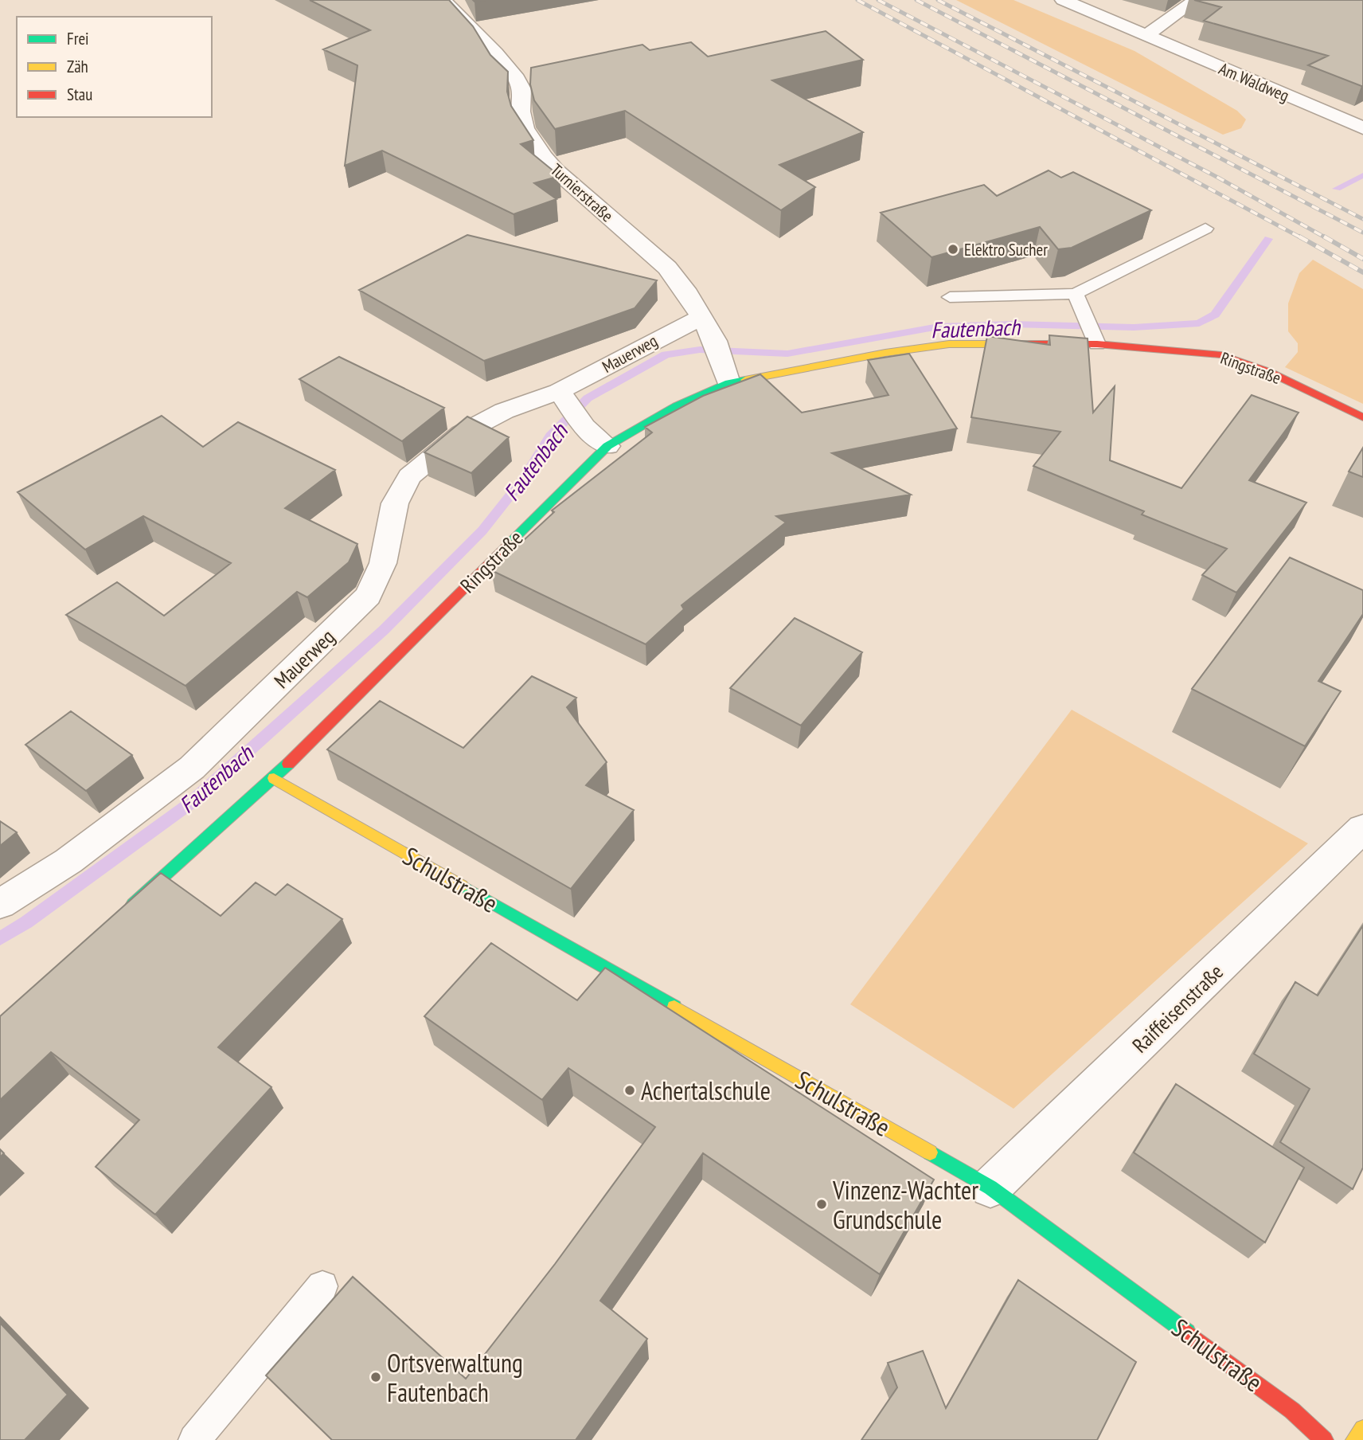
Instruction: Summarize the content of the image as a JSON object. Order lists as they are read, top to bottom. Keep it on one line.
{"streets":{"street":["Am Waldweg","Turnierstraße","Mauerweg","Ringstraße","Schulstraße","Raiffeisenstraße"]},"crossings":[["Turnierstraße","Mauerweg"],["Turnierstraße","Ringstraße"],["Ringstraße","Schulstraße"],["Schulstraße","Raiffeisenstraße"]],"water":["Fautenbach"],"places":["Elektro Sucher","Achertalschule","Vinzenz-Wachter Grundschule","Ortsverwaltung Fautenbach"],"legend":["Frei","Zäh","Stau"]}
